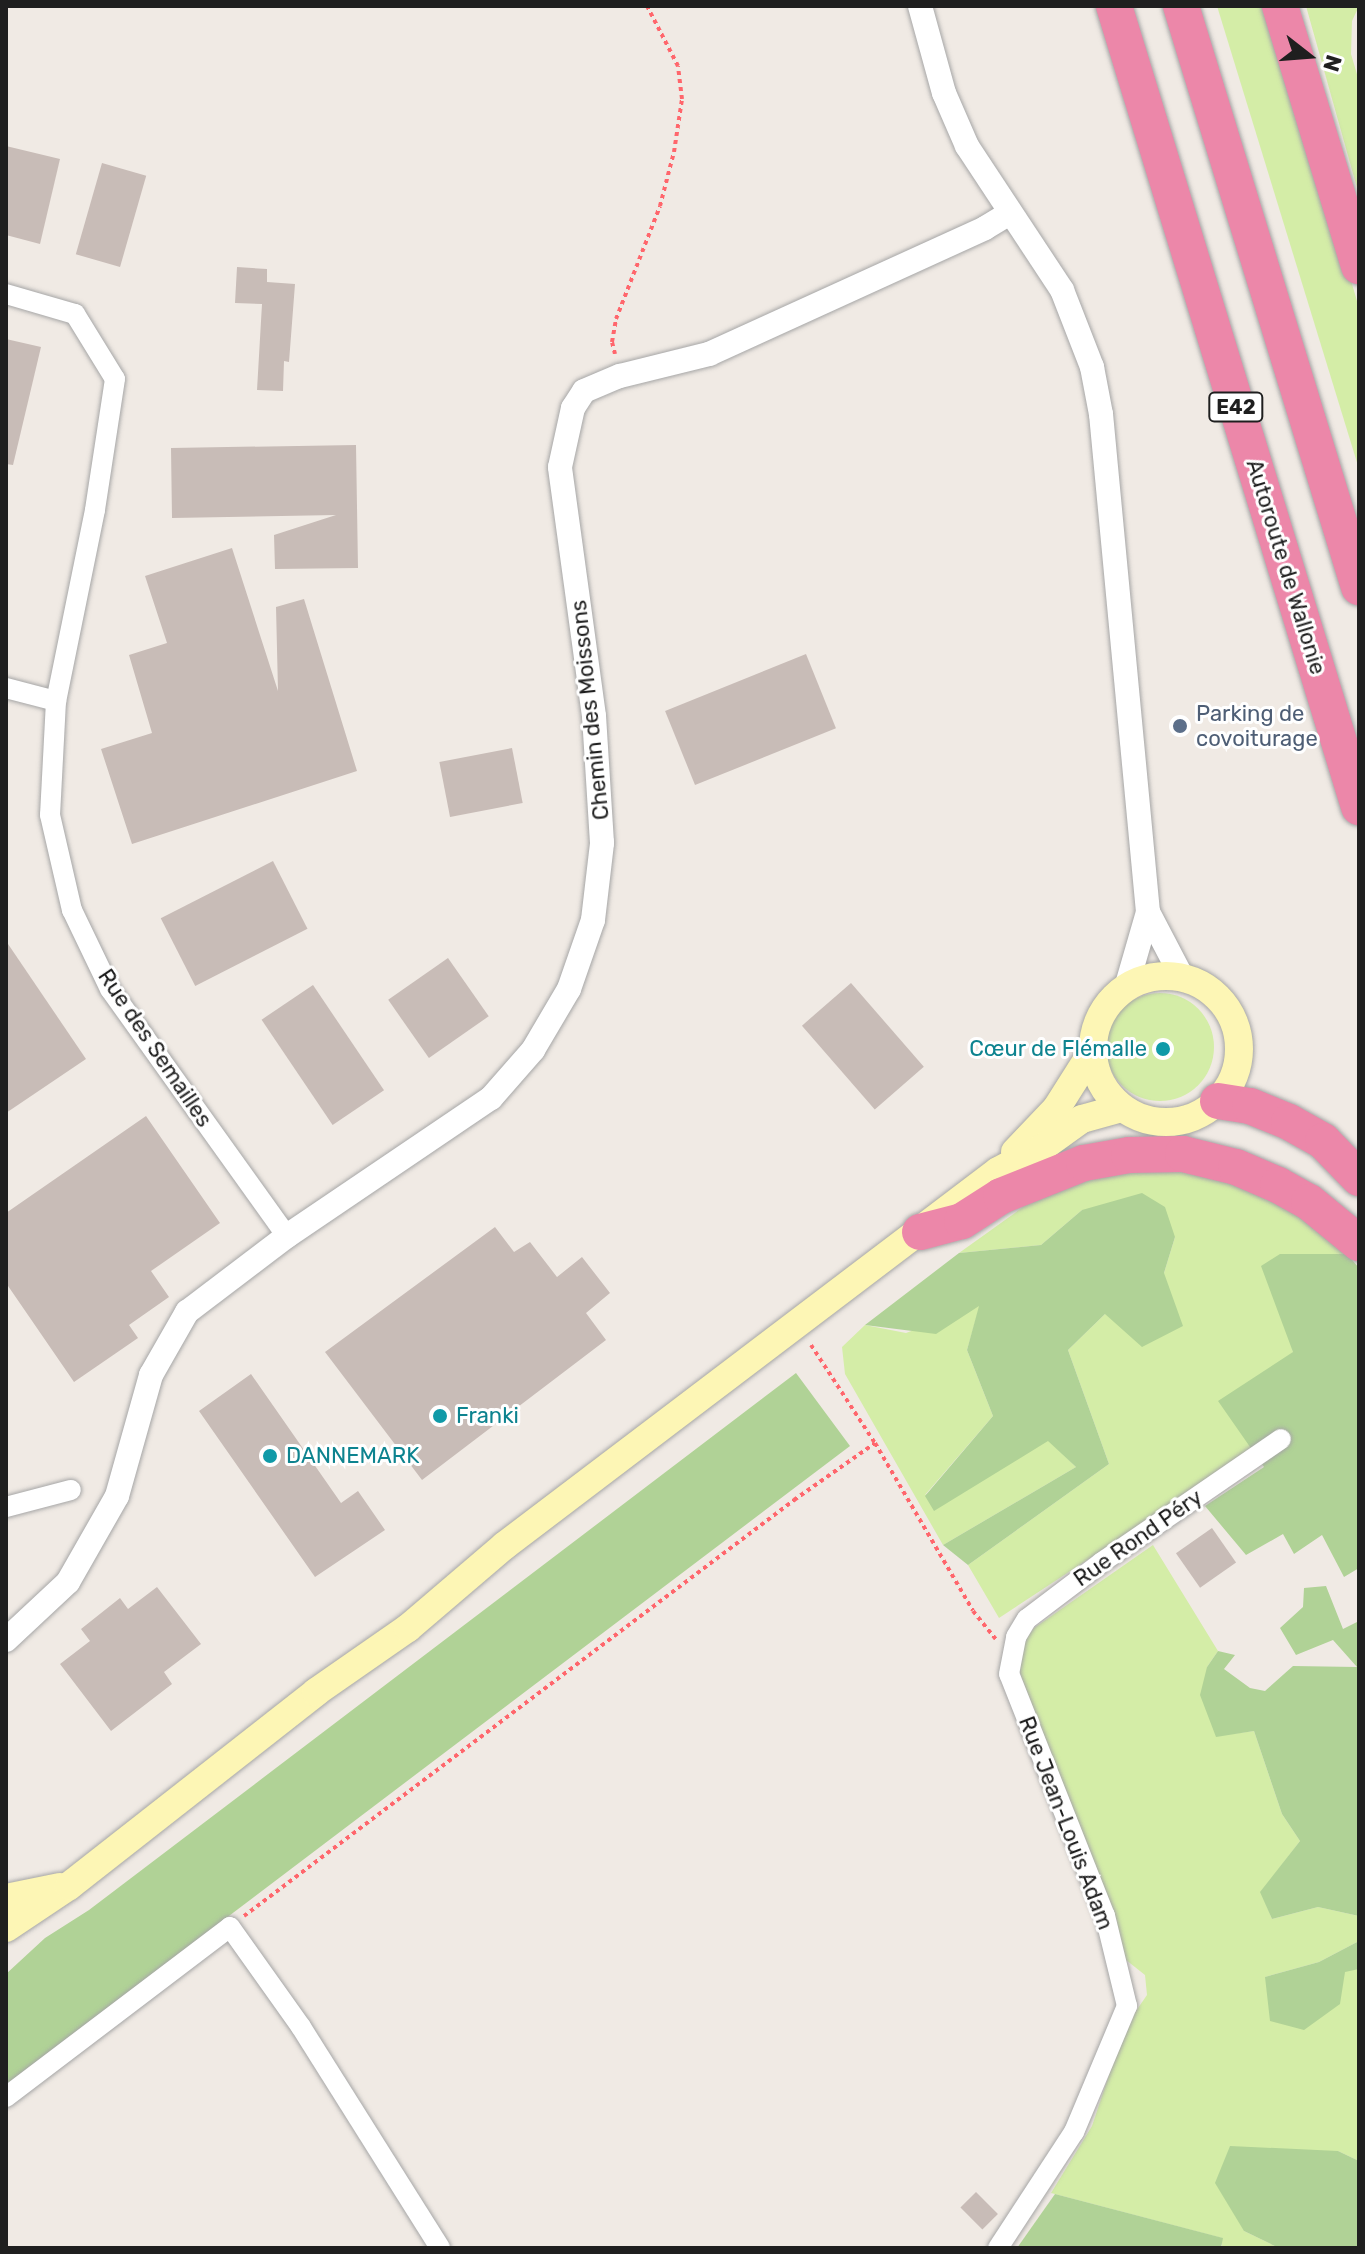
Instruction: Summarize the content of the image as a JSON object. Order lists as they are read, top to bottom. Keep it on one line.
{"streets":{"highway":["E42","Autoroute de Wallonie"],"street":["Chemin des Moissons","Rue des Semailles","Rue Rond Péry","Rue Jean-Louis Adam"]},"crossings":[["Chemin des Moissons","Rue des Semailles"],["Rue Rond Péry","Rue Jean-Louis Adam"]],"places":["Parking de covoiturage","Cœur de Flémalle","Franki","DANNEMARK"],"north":"right"}
